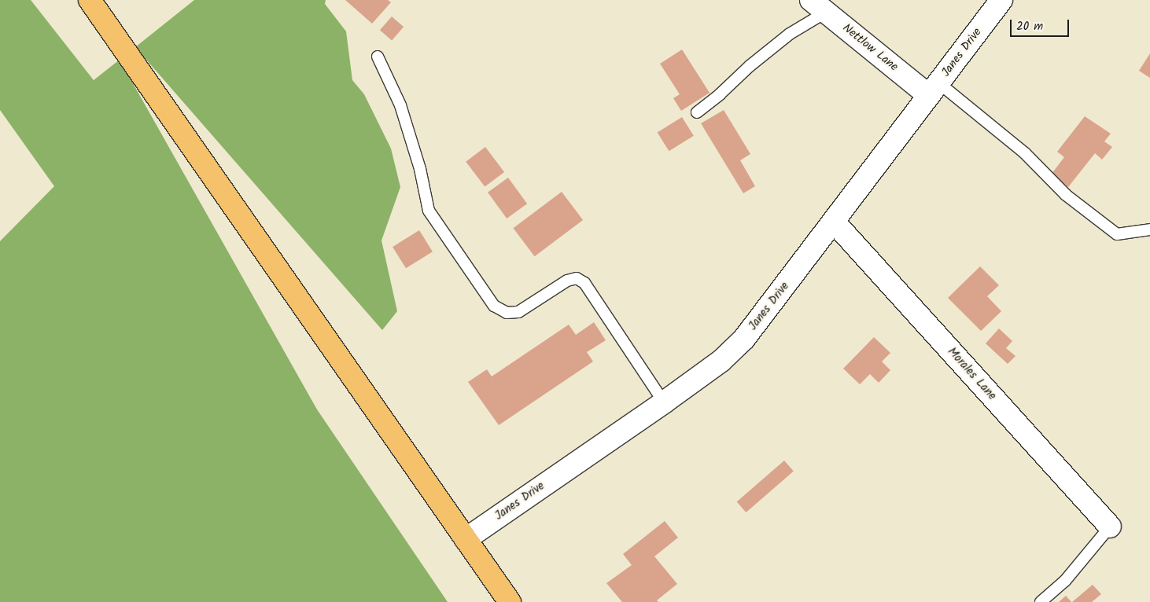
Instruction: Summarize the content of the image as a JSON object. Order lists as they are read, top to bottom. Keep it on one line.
{"streets":{"street":["Nettlow Lane","Janes Drive","Morales Lane"]},"crossings":[["Nettlow Lane","Janes Drive"],["Janes Drive","Morales Lane"]],"scale_bar":"20 m"}
